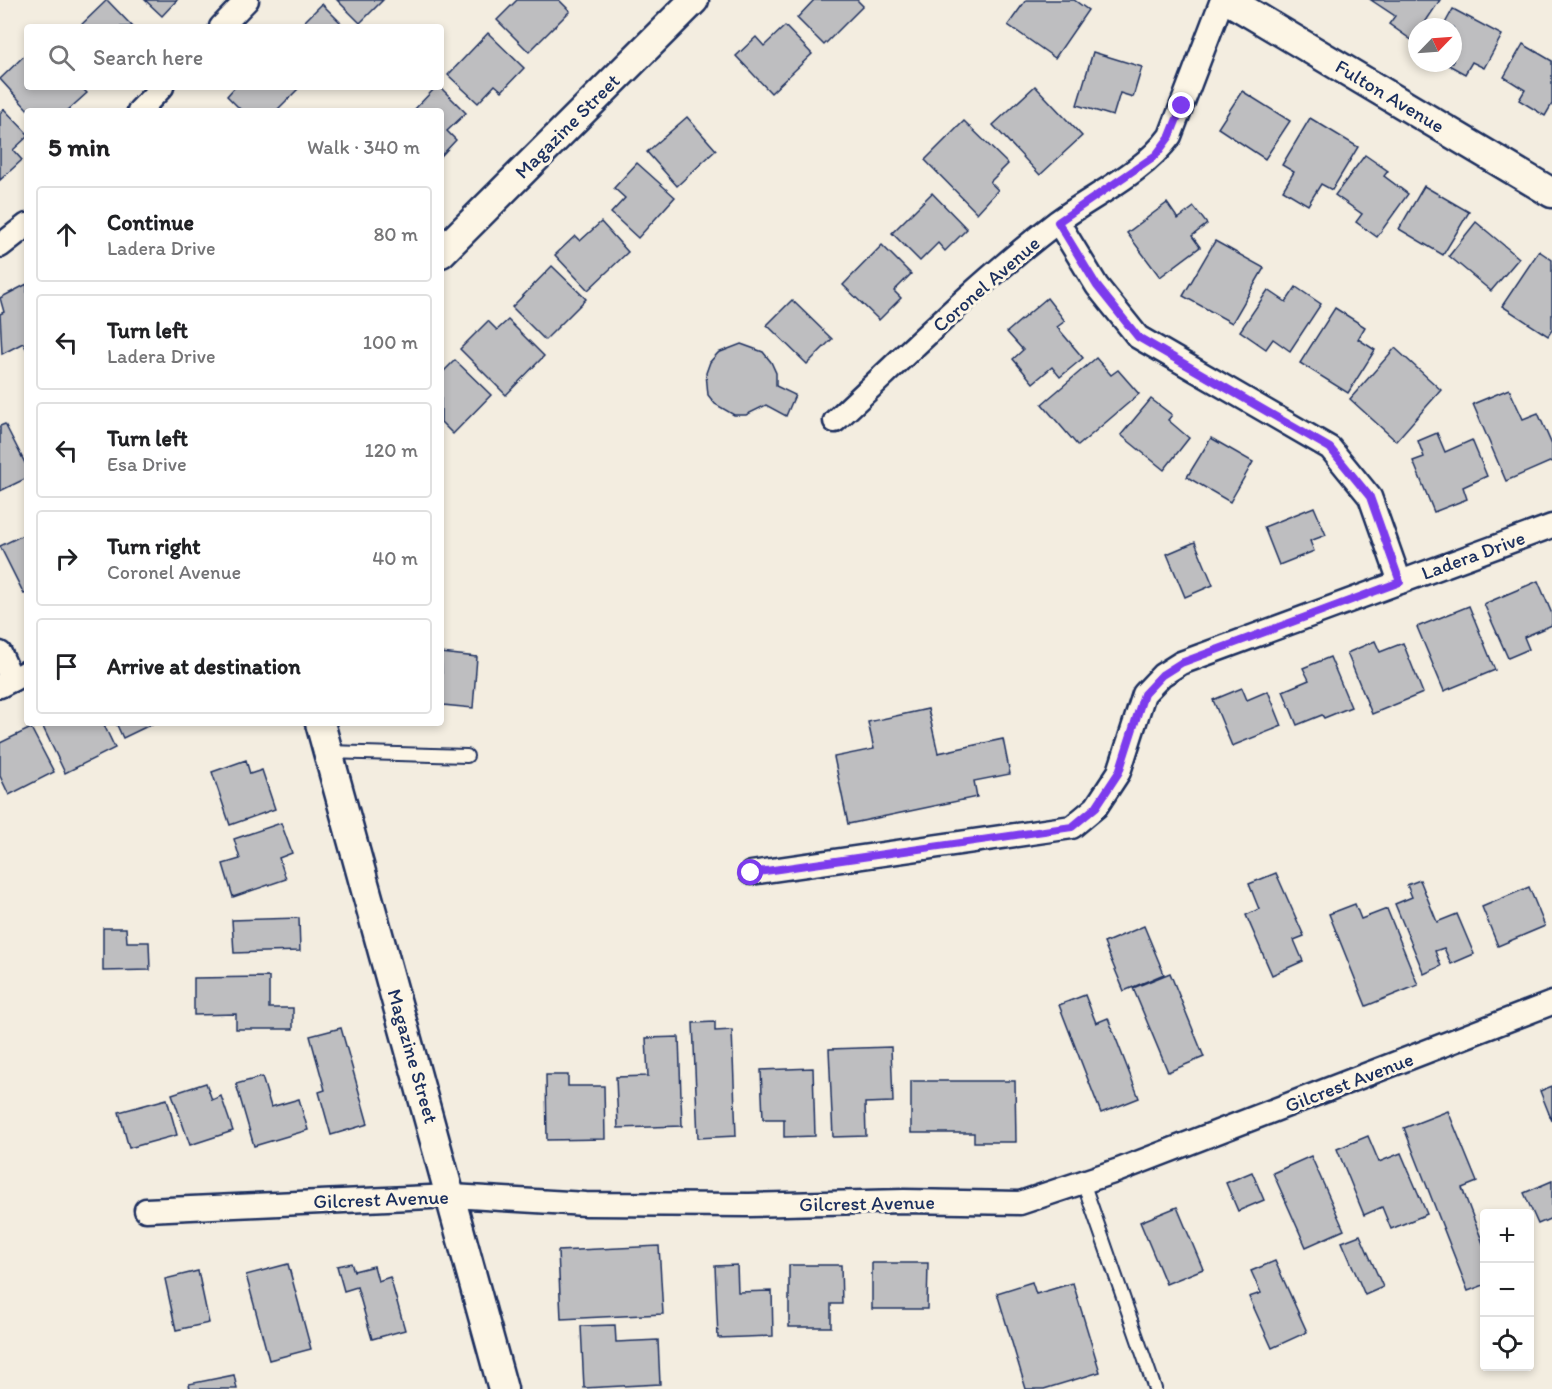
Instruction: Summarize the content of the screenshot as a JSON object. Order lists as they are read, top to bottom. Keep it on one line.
{"streets":{"street":["Fulton Avenue","Magazine Street","Coronel Avenue","Ladera Drive","Gilcrest Avenue"]},"crossings":[["Magazine Street","Gilcrest Avenue"]],"north":"top right","page":{"search":"Search here","heading":["5 min","Walk · 340 m"],"list":[["Continue","Ladera Drive","80 m"],["Turn left","Ladera Drive","100 m"],["Turn left","Esa Drive","120 m"],["Turn right","Coronel Avenue","40 m"],"Arrive at destination"],"map_buttons":["+","−"]}}
